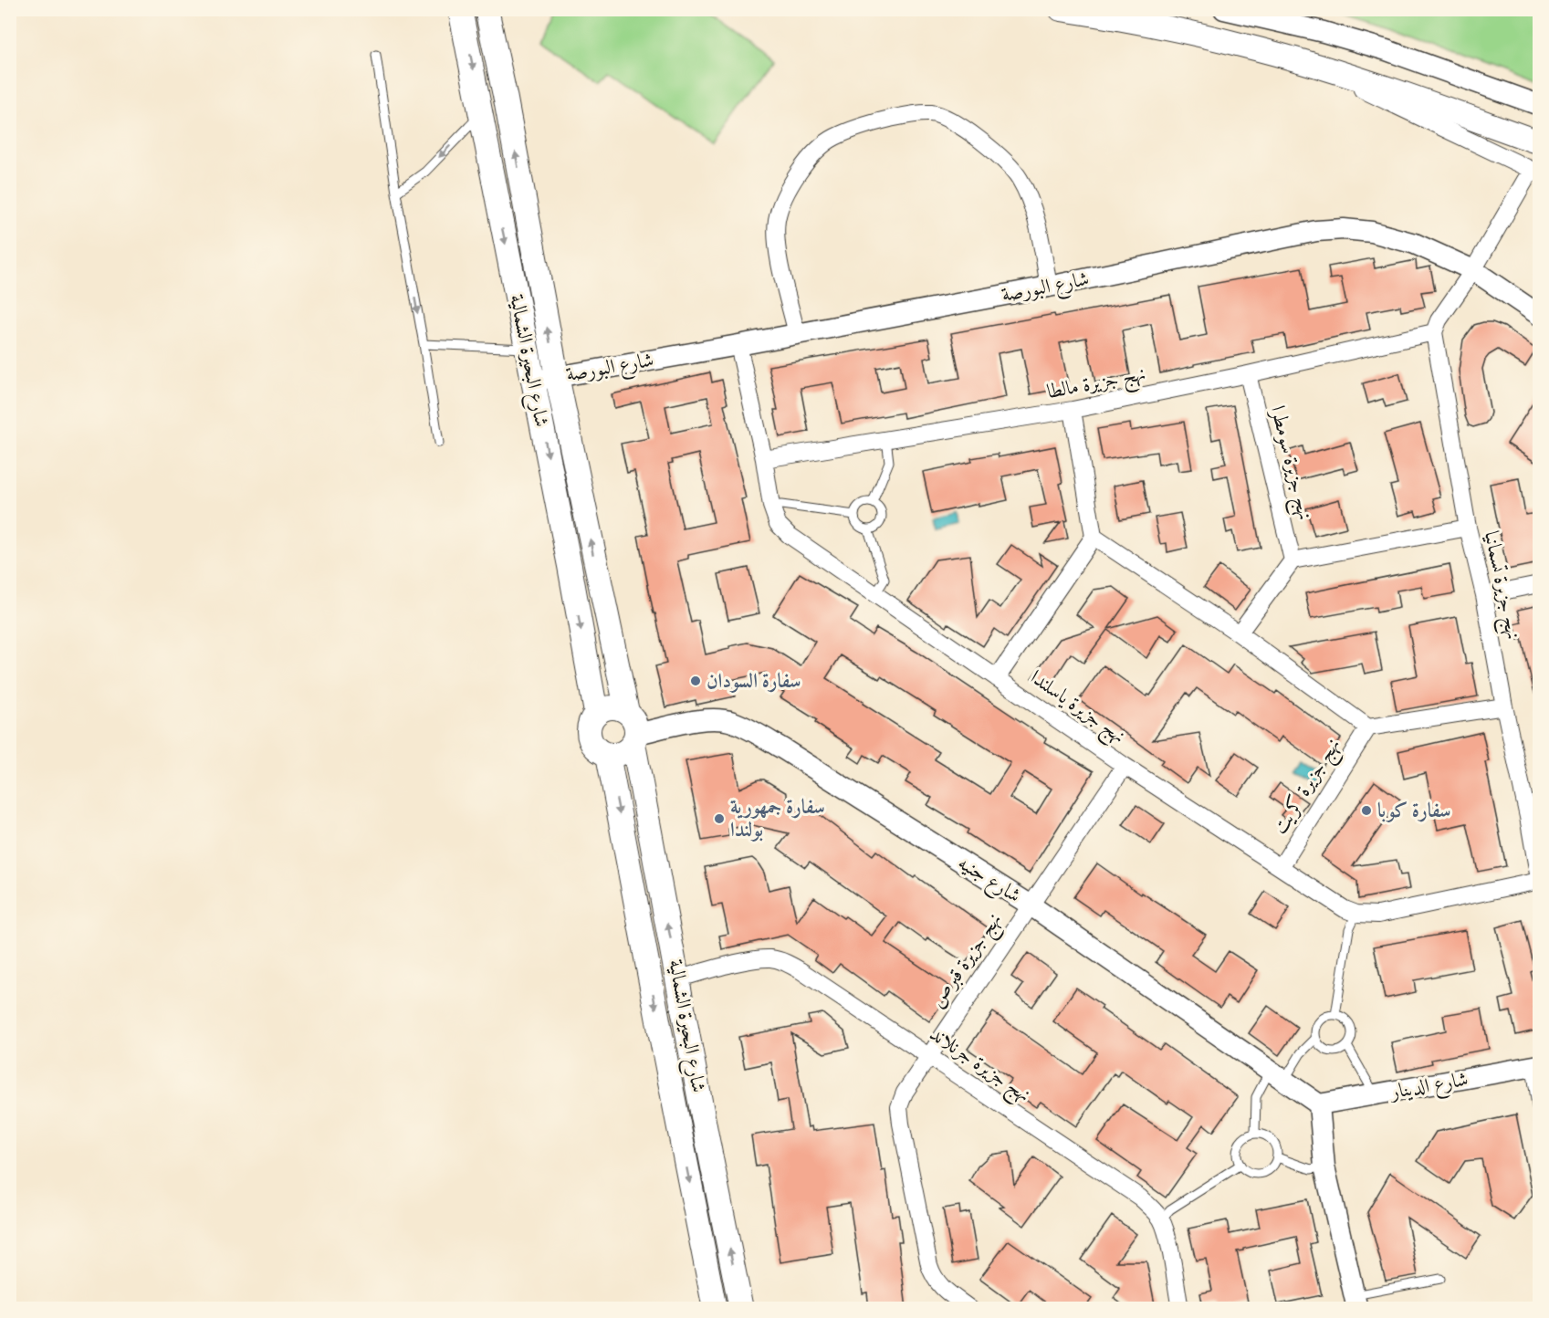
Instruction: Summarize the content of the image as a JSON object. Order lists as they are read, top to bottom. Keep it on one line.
{"streets":{"main road":["شارع البحيرة الشمالية"],"street":["شارع البورصة","نهج جزيرة مالطا","نهج جزيرة سومطرا","نهج جزيرة تسمانيا","نهج جزيرة ياسلندا","نهج جزيرة كريت","شارع جنيه","نهج جزيرة قبرص","نهج جزيرة جرنلاند","شارع الدينار"]},"crossings":[["شارع البورصة","شارع البحيرة الشمالية"],["شارع البورصة","نهج جزيرة ياسلندا"],["شارع البحيرة الشمالية","شارع جنيه"],["شارع البحيرة الشمالية","نهج جزيرة جرنلاند"],["نهج جزيرة مالطا","نهج جزيرة سومطرا"],["نهج جزيرة مالطا","نهج جزيرة تسمانيا"],["نهج جزيرة مالطا","نهج جزيرة ياسلندا"],["نهج جزيرة تسمانيا","نهج جزيرة ياسلندا"],["نهج جزيرة ياسلندا","نهج جزيرة كريت"],["نهج جزيرة ياسلندا","نهج جزيرة قبرص"],["شارع جنيه","نهج جزيرة قبرص"],["شارع جنيه","شارع الدينار"],["نهج جزيرة قبرص","نهج جزيرة جرنلاند"]],"places":["سفارة السودان","سفارة كوبا","سفارة جمهورية بولندا"]}
